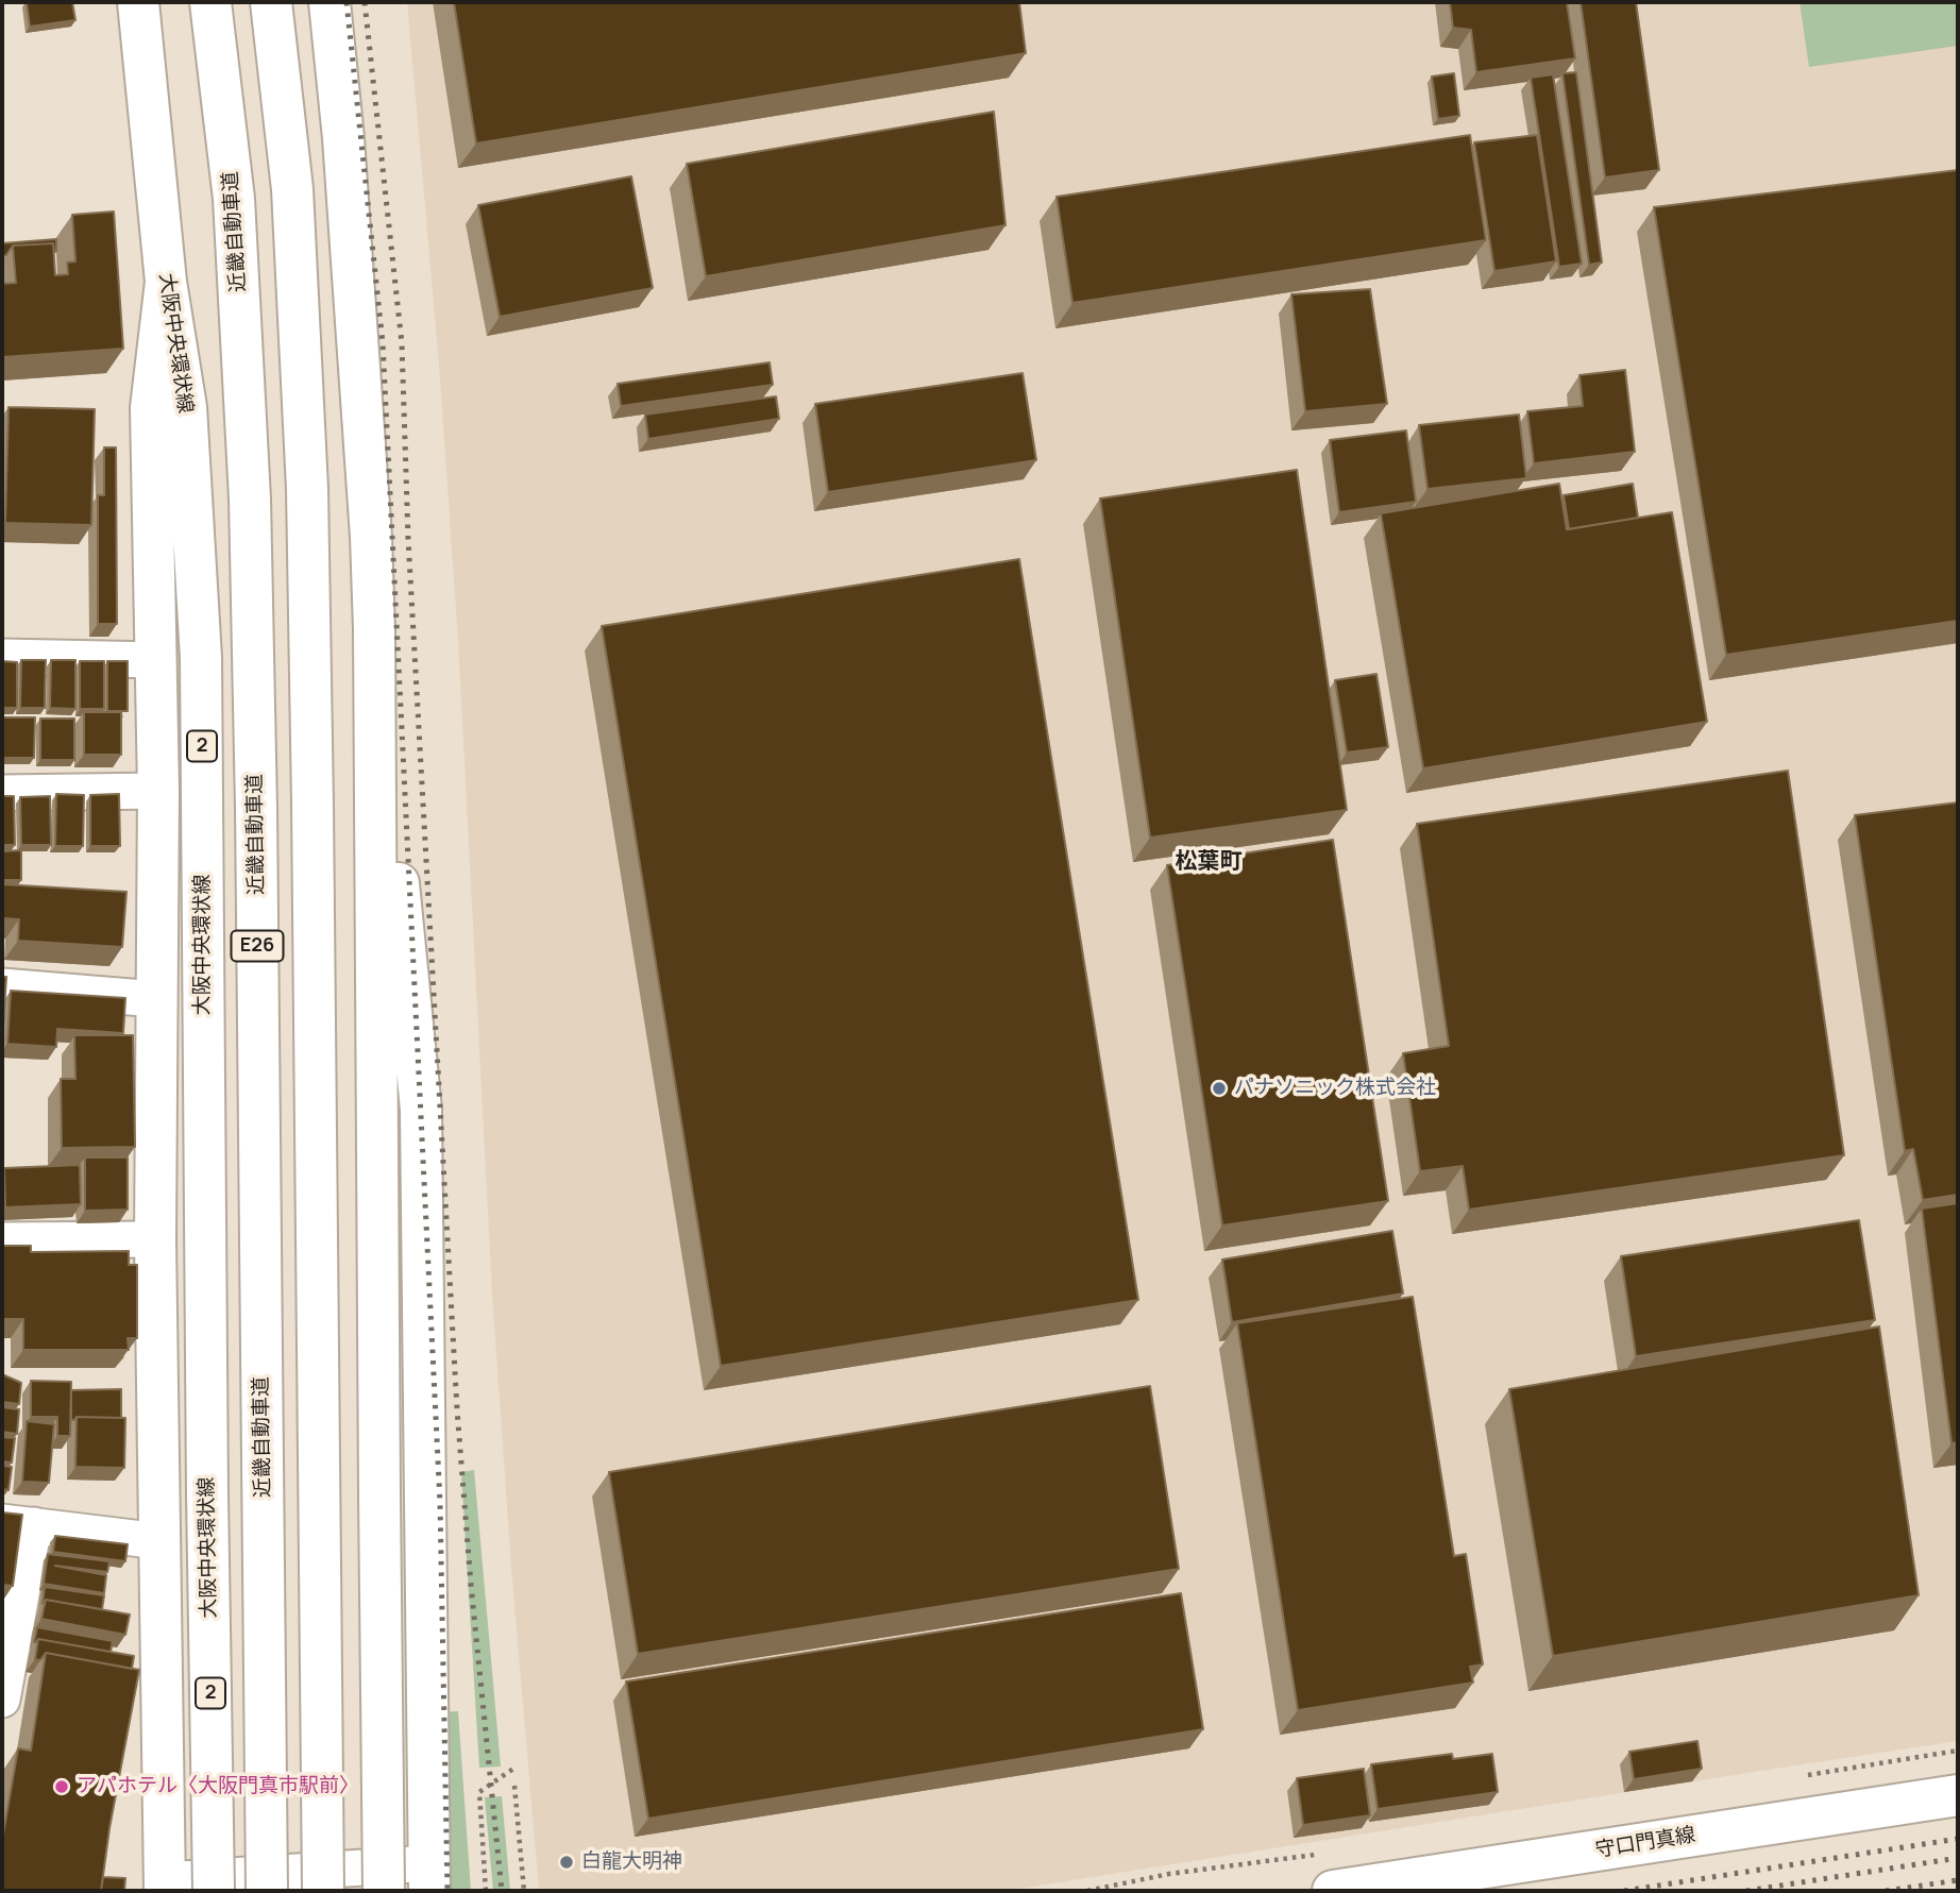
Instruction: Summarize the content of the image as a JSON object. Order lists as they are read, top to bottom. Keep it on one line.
{"streets":{"main road":["近畿自動車道","大阪中央環状線","2","E26","守口門真線"]},"districts":["松葉町"],"places":["パナソニック株式会社","アパホテル〈大阪門真市駅前〉","白龍大明神"]}
